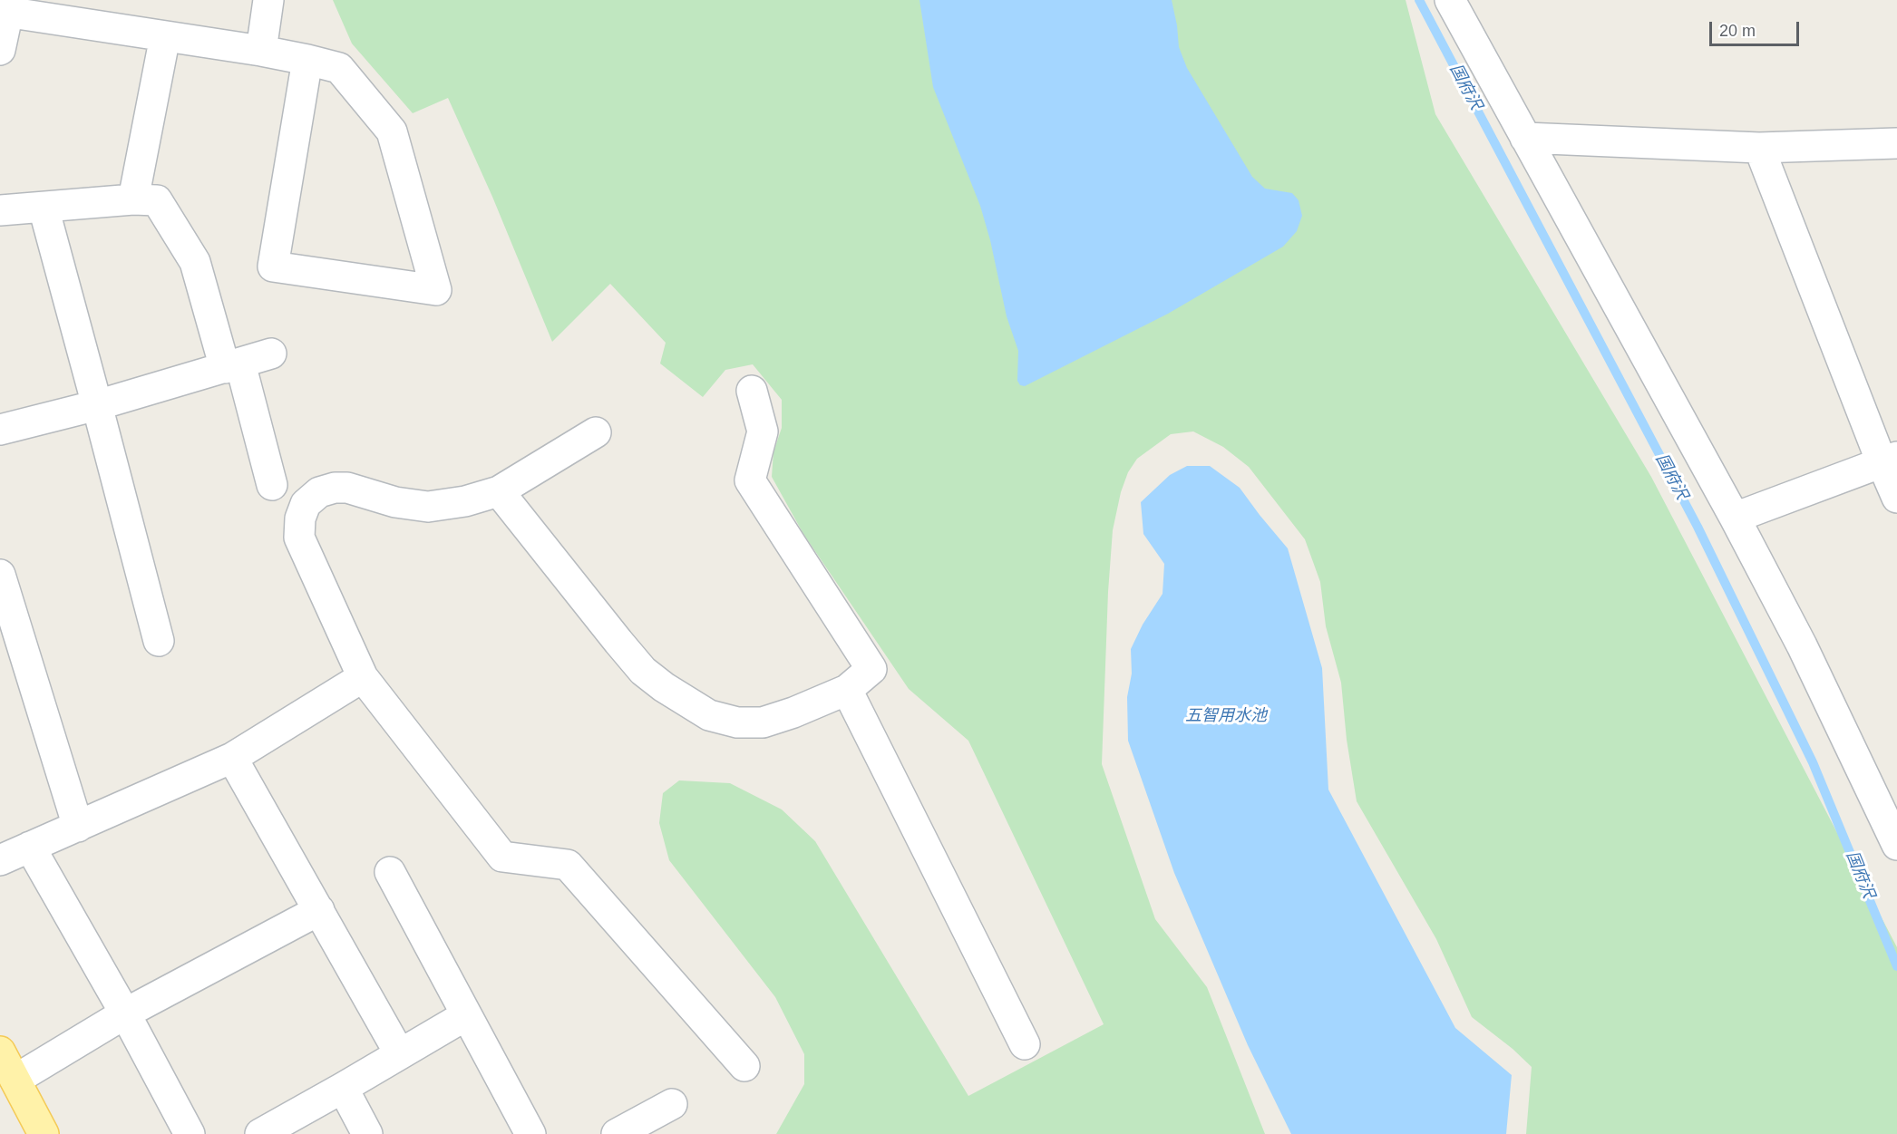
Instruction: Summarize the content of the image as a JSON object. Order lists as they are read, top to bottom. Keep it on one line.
{"water":["国府沢","五智用水池"],"scale_bar":"20 m"}
